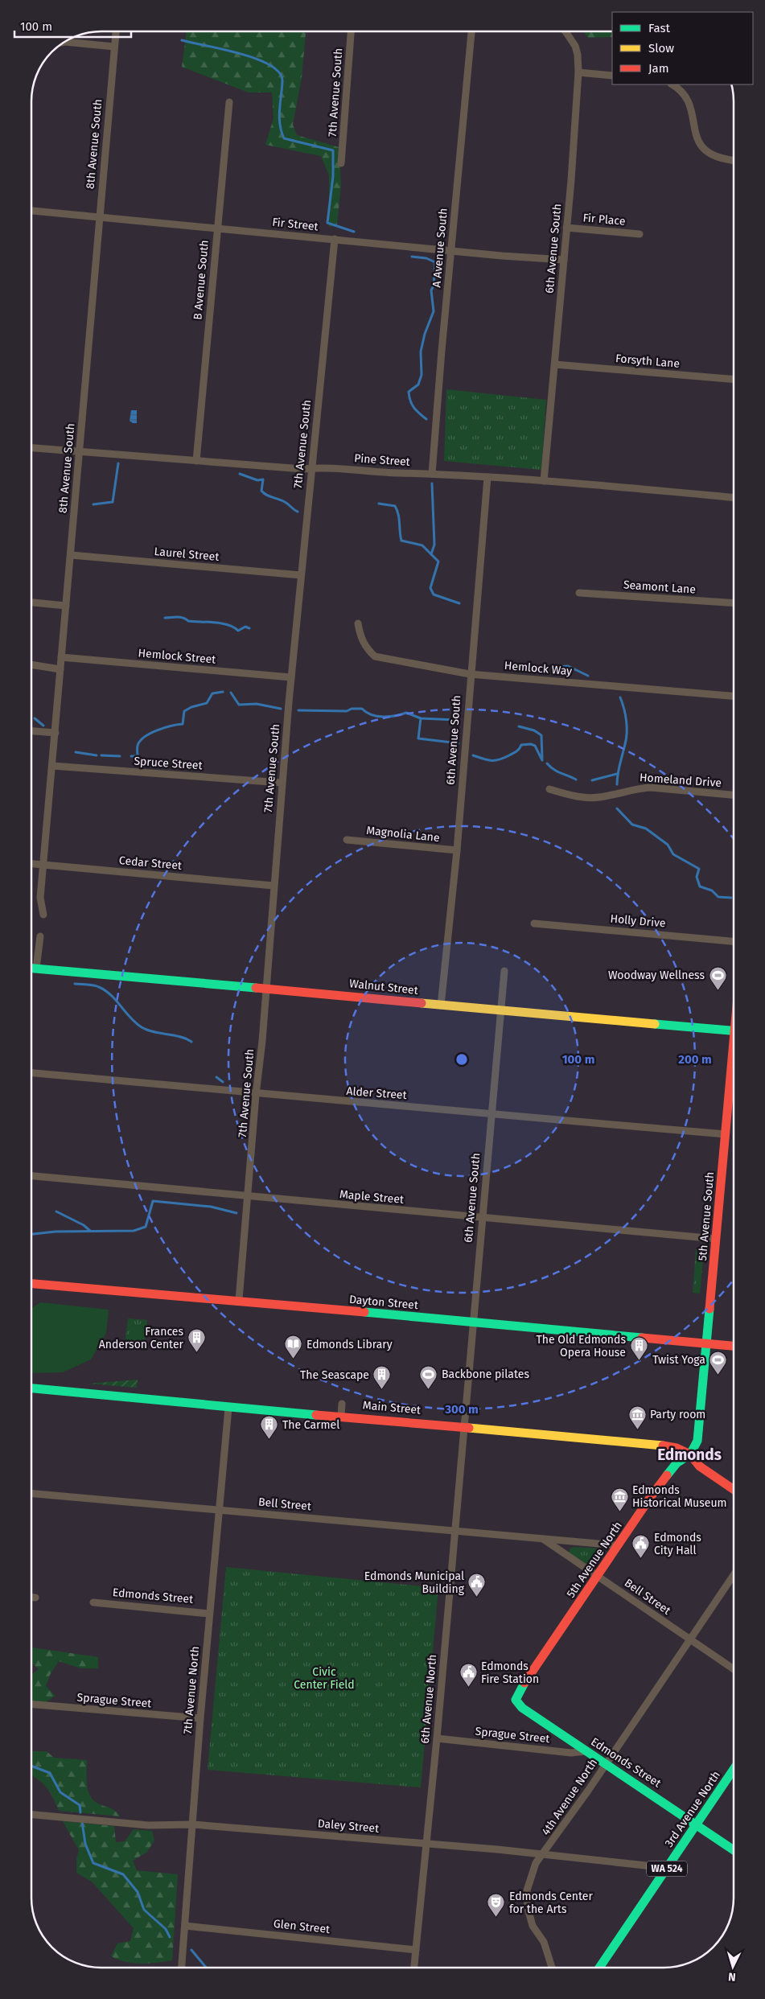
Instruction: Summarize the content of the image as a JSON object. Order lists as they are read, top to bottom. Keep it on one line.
{"streets":{"street":["7th Avenue South","8th Avenue South","Fir Place","Fir Street","A Avenue South","6th Avenue South","B Avenue South","Forsyth Lane","Pine Street","Laurel Street","Seamont Lane","Hemlock Street","Hemlock Way","Spruce Street","Homeland Drive","Magnolia Lane","Cedar Street","Holly Drive","Walnut Street","Alder Street","Maple Street","5th Avenue South","Dayton Street","Main Street","Bell Street","5th Avenue North","Edmonds Street","7th Avenue North","6th Avenue North","Sprague Street","4th Avenue North","3rd Avenue North","Daley Street","WA 524","Glen Street"]},"crossings":[["7th Avenue South","Fir Street"],["7th Avenue South","Pine Street"],["7th Avenue South","Laurel Street"],["7th Avenue South","Hemlock Street"],["7th Avenue South","Spruce Street"],["7th Avenue South","Cedar Street"],["7th Avenue South","Walnut Street"],["7th Avenue South","Alder Street"],["7th Avenue South","Maple Street"],["7th Avenue South","Dayton Street"],["8th Avenue South","Fir Street"],["8th Avenue South","Pine Street"],["8th Avenue South","Laurel Street"],["8th Avenue South","Hemlock Street"],["8th Avenue South","Spruce Street"],["8th Avenue South","Cedar Street"],["Fir Place","6th Avenue South"],["Fir Street","A Avenue South"],["Fir Street","6th Avenue South"],["Fir Street","B Avenue South"],["A Avenue South","Pine Street"],["6th Avenue South","Forsyth Lane"],["6th Avenue South","Pine Street"],["6th Avenue South","Hemlock Way"],["6th Avenue South","Magnolia Lane"],["6th Avenue South","Walnut Street"],["6th Avenue South","Alder Street"],["6th Avenue South","Maple Street"],["6th Avenue South","Dayton Street"],["6th Avenue South","Main Street"],["6th Avenue South","6th Avenue North"],["B Avenue South","Pine Street"],["Alder Street","5th Avenue South"],["Maple Street","5th Avenue South"],["5th Avenue South","Dayton Street"],["5th Avenue South","Main Street"],["5th Avenue South","5th Avenue North"],["Main Street","5th Avenue North"],["Main Street","7th Avenue North"],["Main Street","6th Avenue North"],["Bell Street","5th Avenue North"],["Bell Street","7th Avenue North"],["Bell Street","6th Avenue North"],["Bell Street","4th Avenue North"],["5th Avenue North","Edmonds Street"],["Edmonds Street","7th Avenue North"],["Edmonds Street","Sprague Street"],["Edmonds Street","4th Avenue North"],["Edmonds Street","3rd Avenue North"],["7th Avenue North","Sprague Street"],["7th Avenue North","Daley Street"],["7th Avenue North","Glen Street"],["6th Avenue North","Sprague Street"],["6th Avenue North","Daley Street"],["6th Avenue North","Glen Street"],["4th Avenue North","Daley Street"],["3rd Avenue North","Daley Street"]],"districts":["Edmonds"],"parks":["Civic Center Field"],"places":{"sports":["Woodway Wellness","Twist Yoga","Backbone pilates"],"building":["Frances Anderson Center","The Old Edmonds Opera House","The Seascape","The Carmel"],"library":["Edmonds Library"],"museum":["Party room","Edmonds Historical Museum"],"public building":["Edmonds City Hall","Edmonds Municipal Building","Edmonds Fire Station"],"theatre":["Edmonds Center for the Arts"]},"legend":["Fast","Slow","Jam"],"scale_bar":"100 m","north":"bottom","rings":["100 m","200 m","300 m"]}
